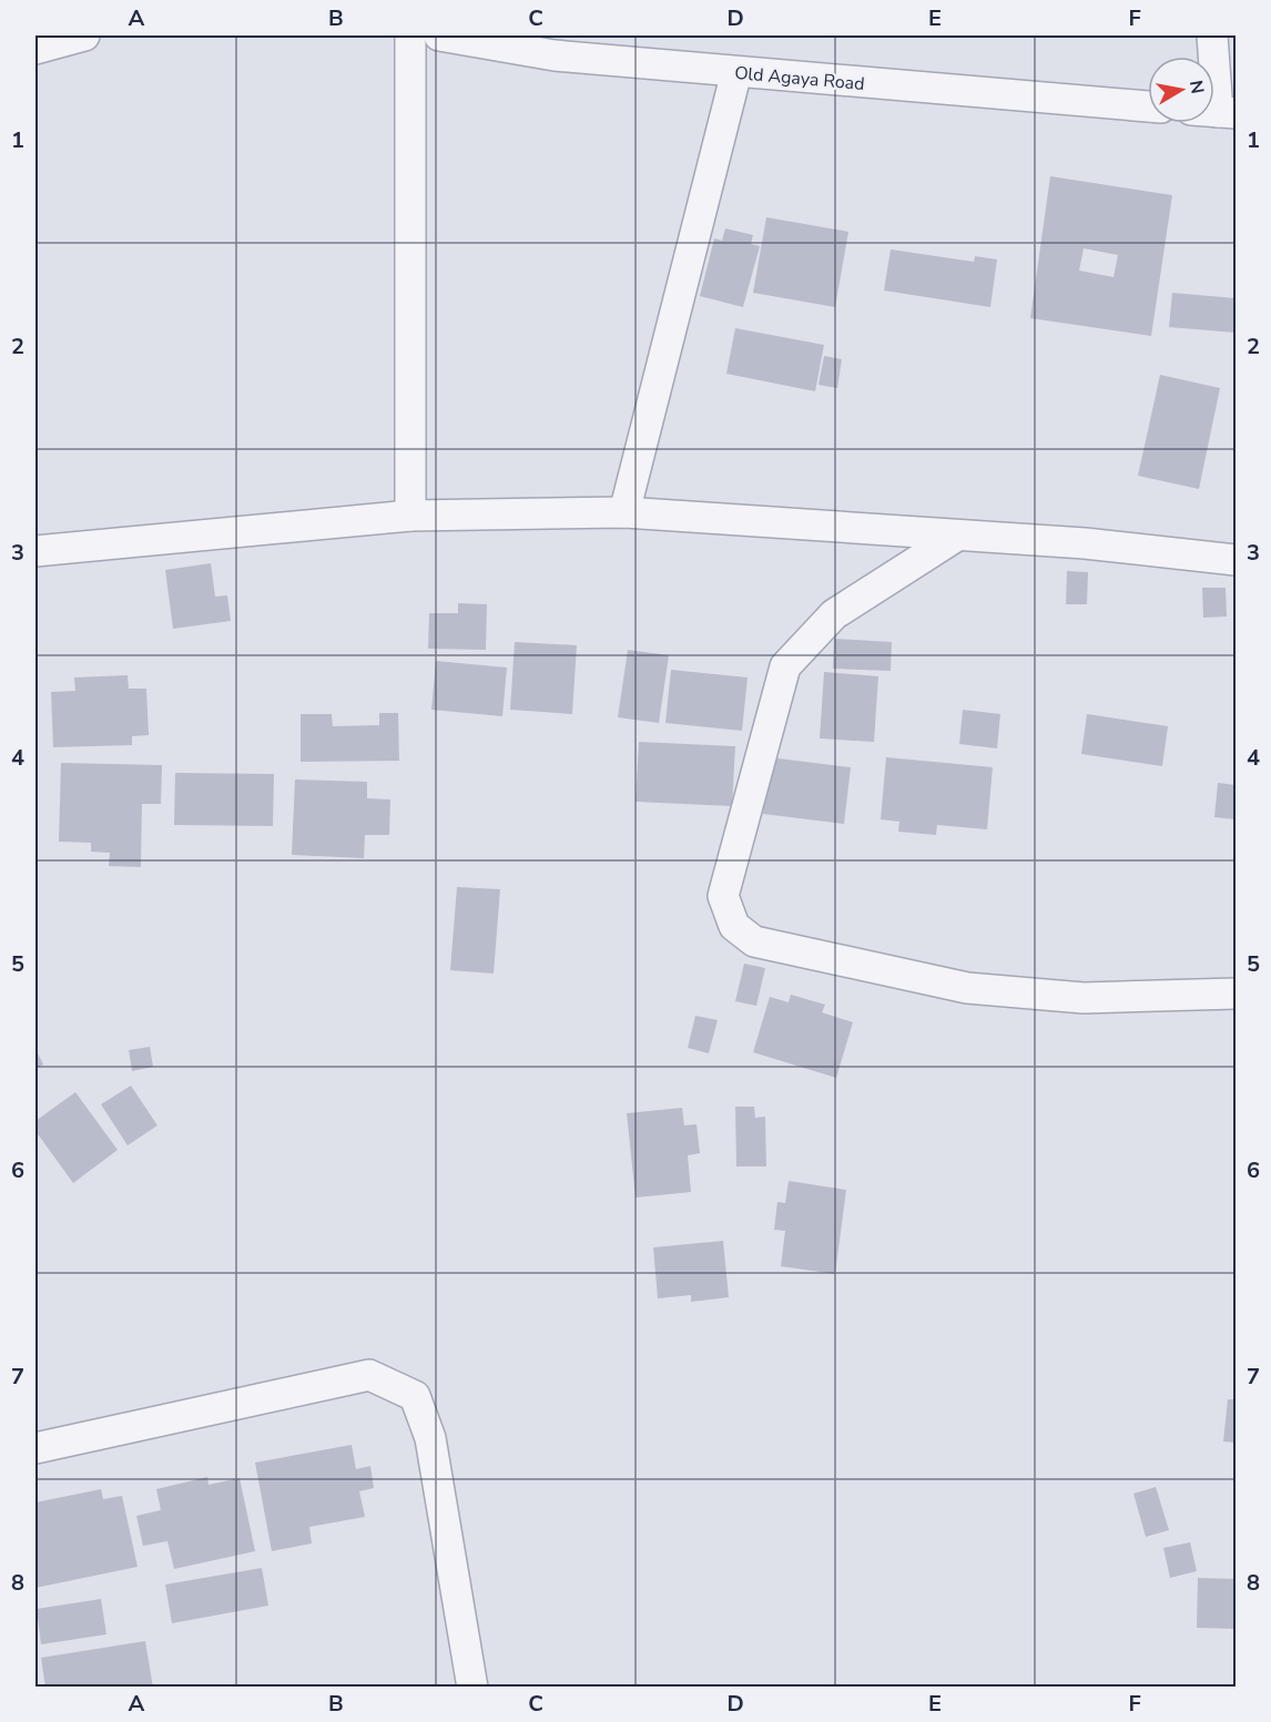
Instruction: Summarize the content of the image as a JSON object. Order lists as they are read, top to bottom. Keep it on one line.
{"streets":{"street":["Old Agaya Road"]},"north":"right","grid":{"columns":["A","B","C","D","E","F"],"rows":["1","2","3","4","5","6","7","8"]}}
